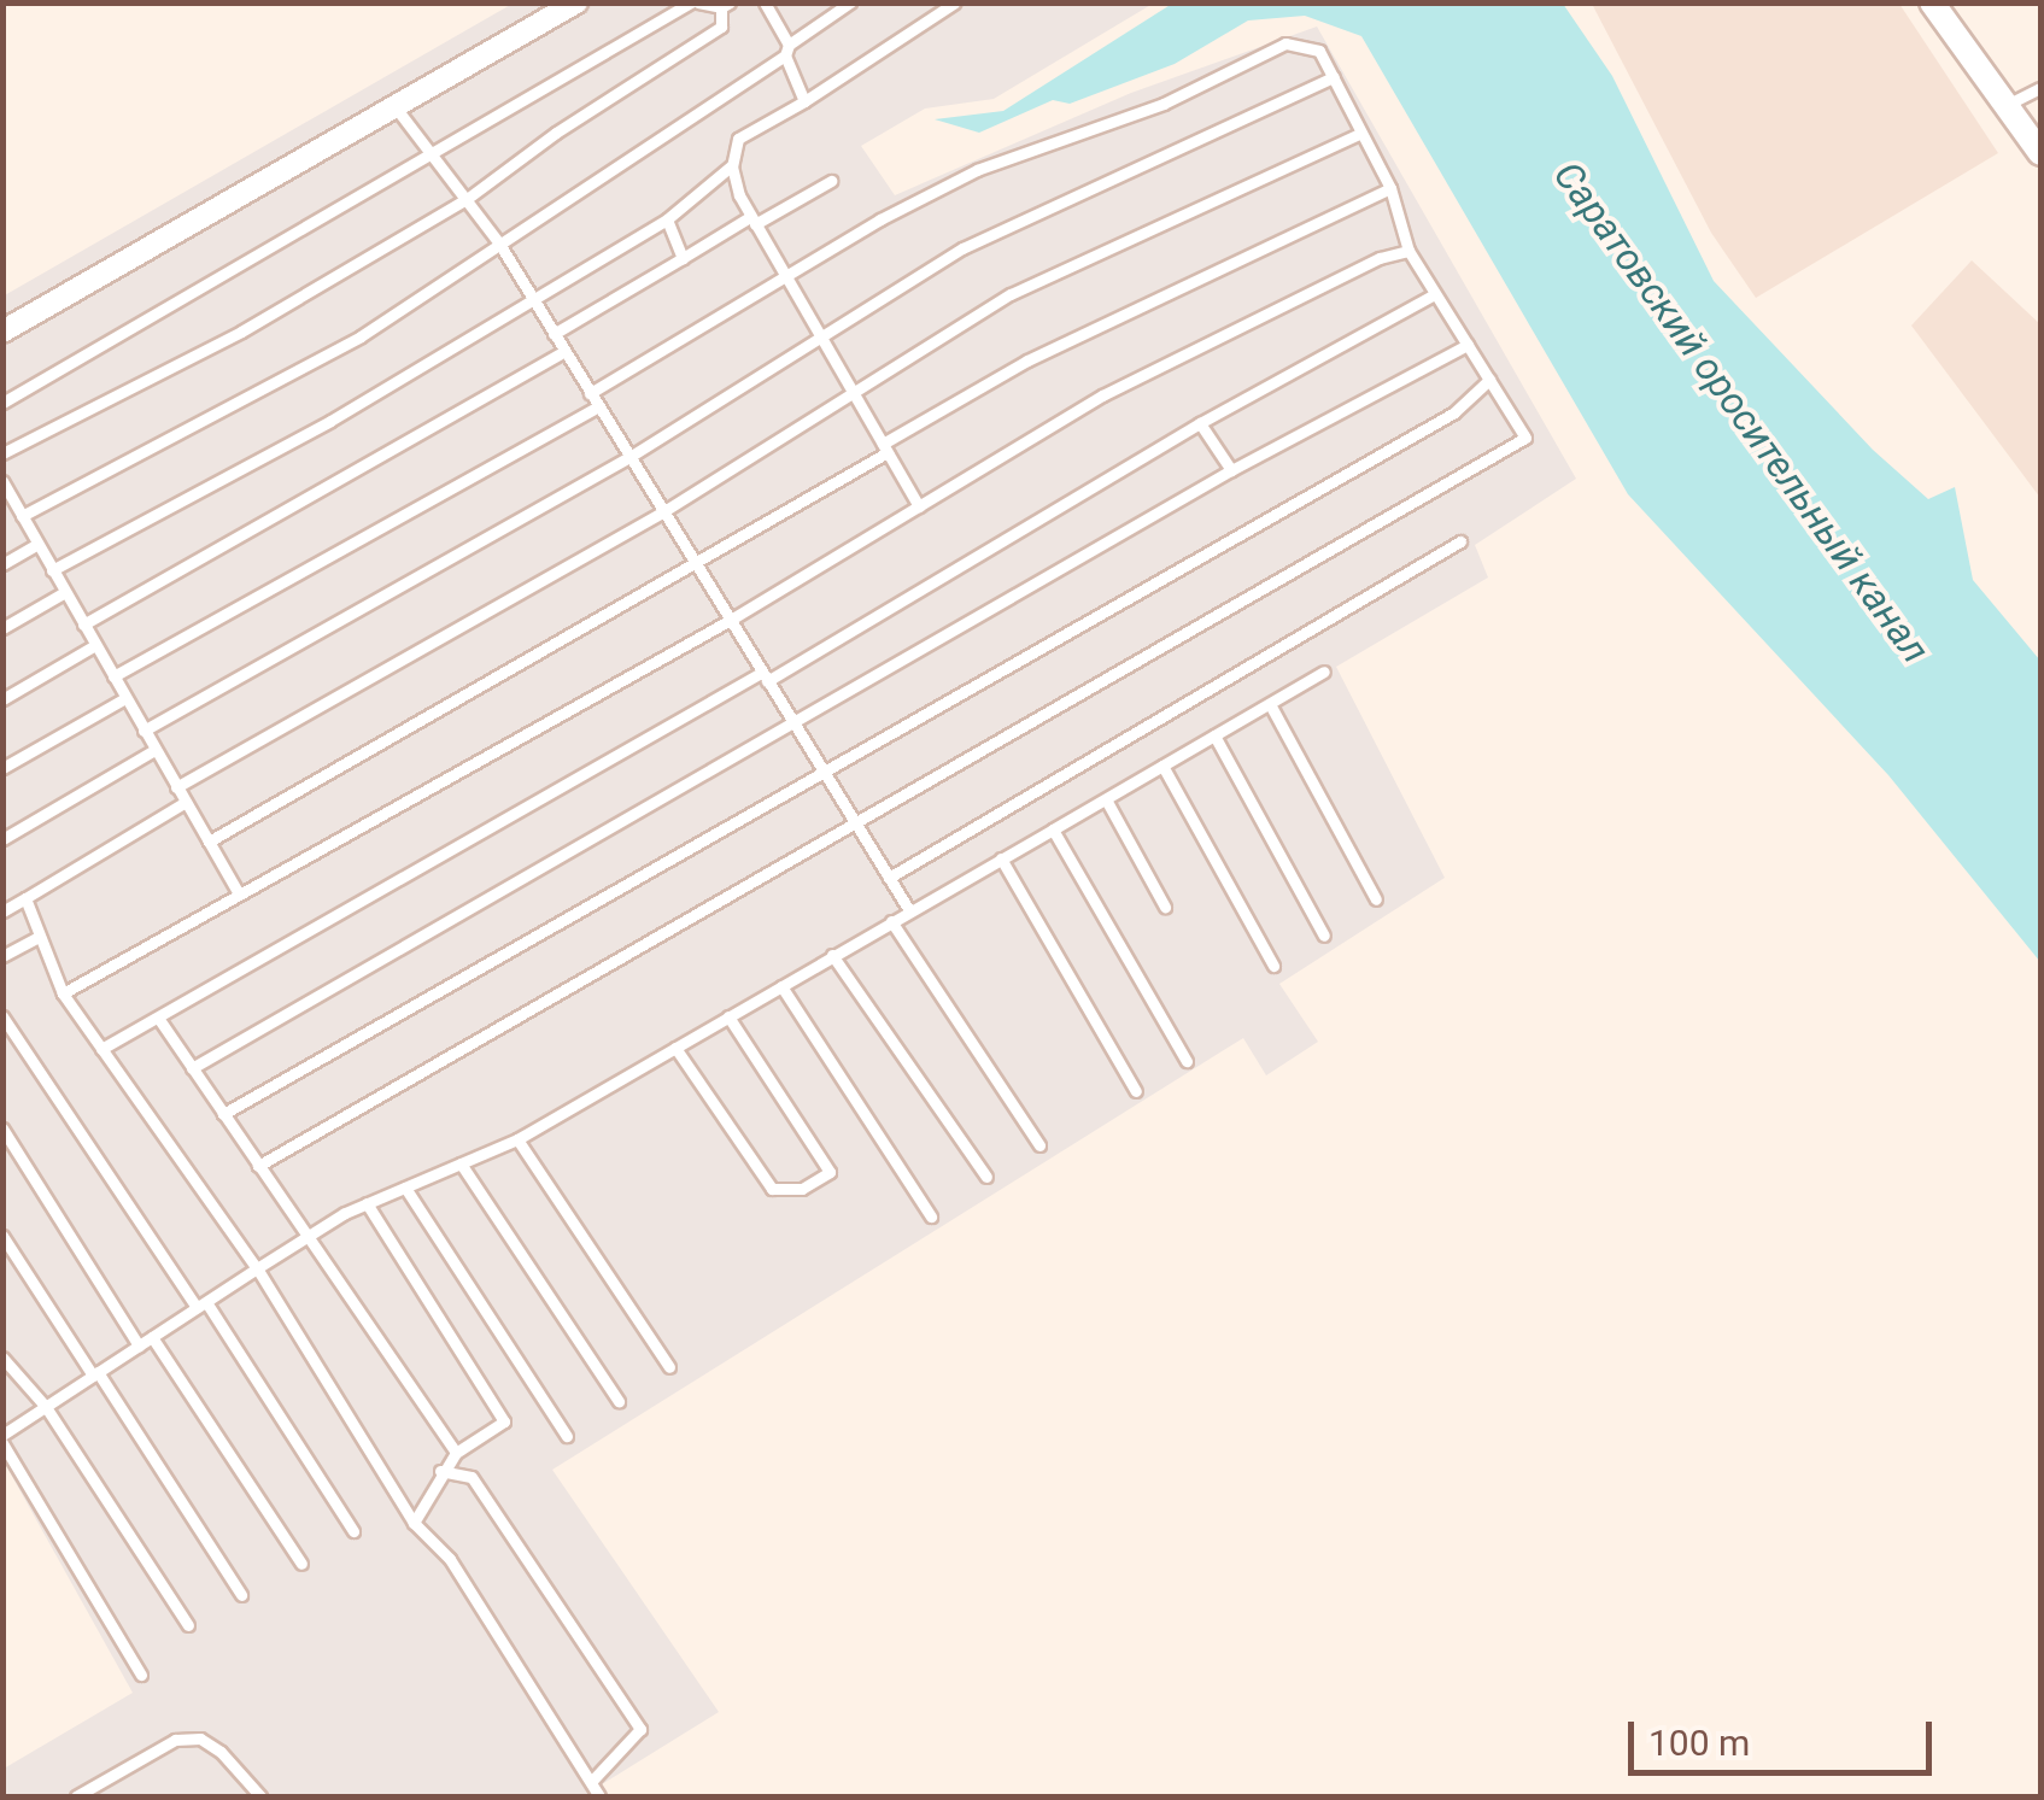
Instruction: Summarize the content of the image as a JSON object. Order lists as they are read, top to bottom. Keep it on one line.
{"water":["Саратовский оросительный канал"],"scale_bar":"100 m"}
